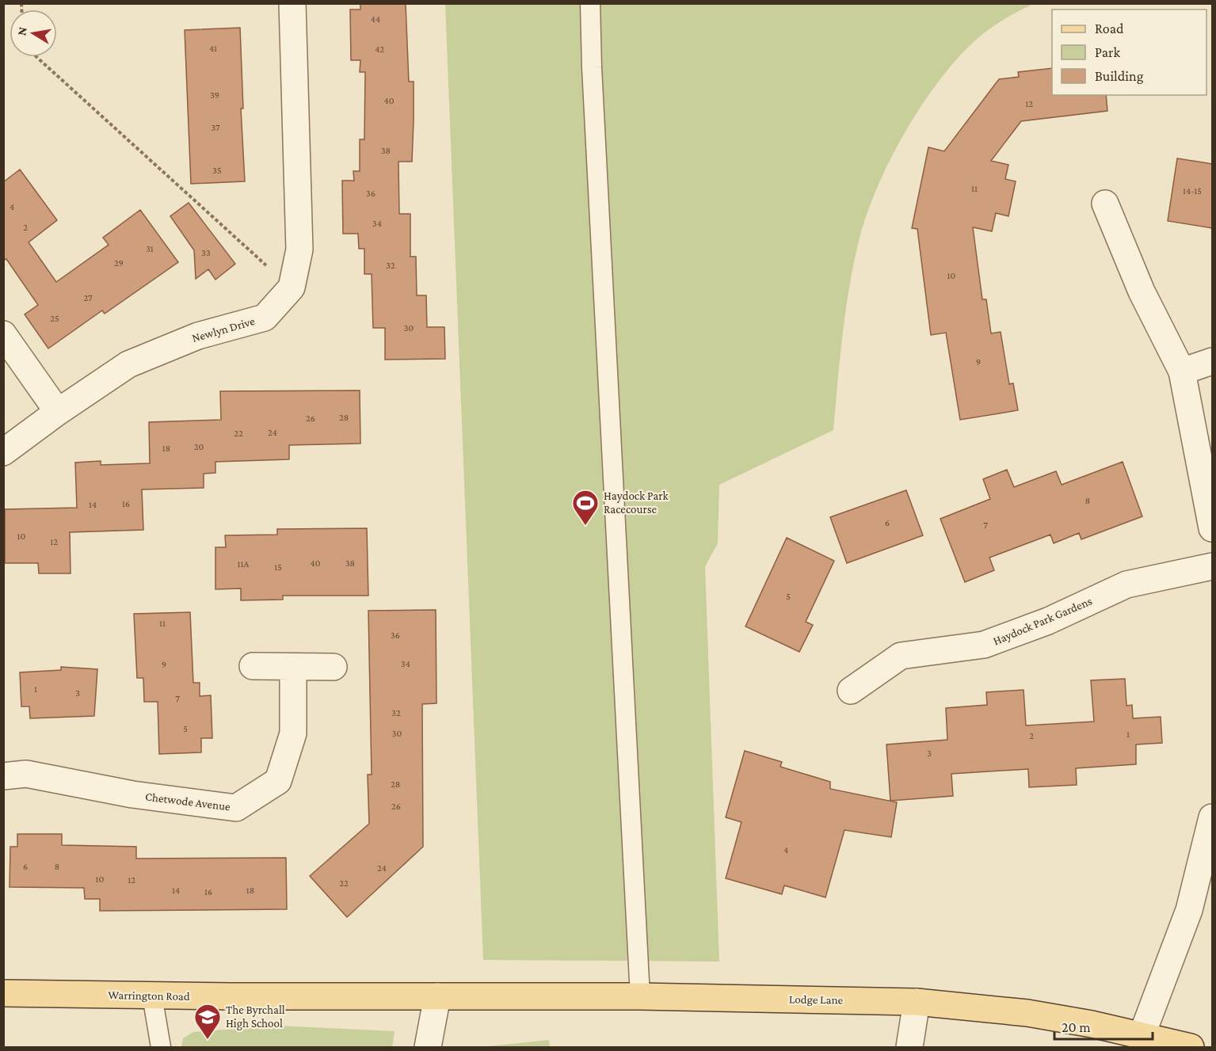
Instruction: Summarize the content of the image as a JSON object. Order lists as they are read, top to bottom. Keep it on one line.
{"streets":{"main road":["Warrington Road","Lodge Lane"],"street":["Newlyn Drive","Haydock Park Gardens","Chetwode Avenue"]},"crossings":[["Warrington Road","Lodge Lane"]],"places":{"sports":["Haydock Park Racecourse"],"school or university":["The Byrchall High School"]},"house_numbers":["44","41","42","39","40","12","37","38","35","11","14-15","36","4","34","2","31","33","29","32","10","27","25","30","9","28","26","24","22","20","18","8","16","14","6","7","10","12","40","38","11A","15","5","11","36","34","9","1","3","7","32","5","30","1","2","3","28","26","4","6","8","24","10","12","22","14","18","16"],"legend":["Road","Park","Building"],"scale_bar":"20 m","north":"left"}
